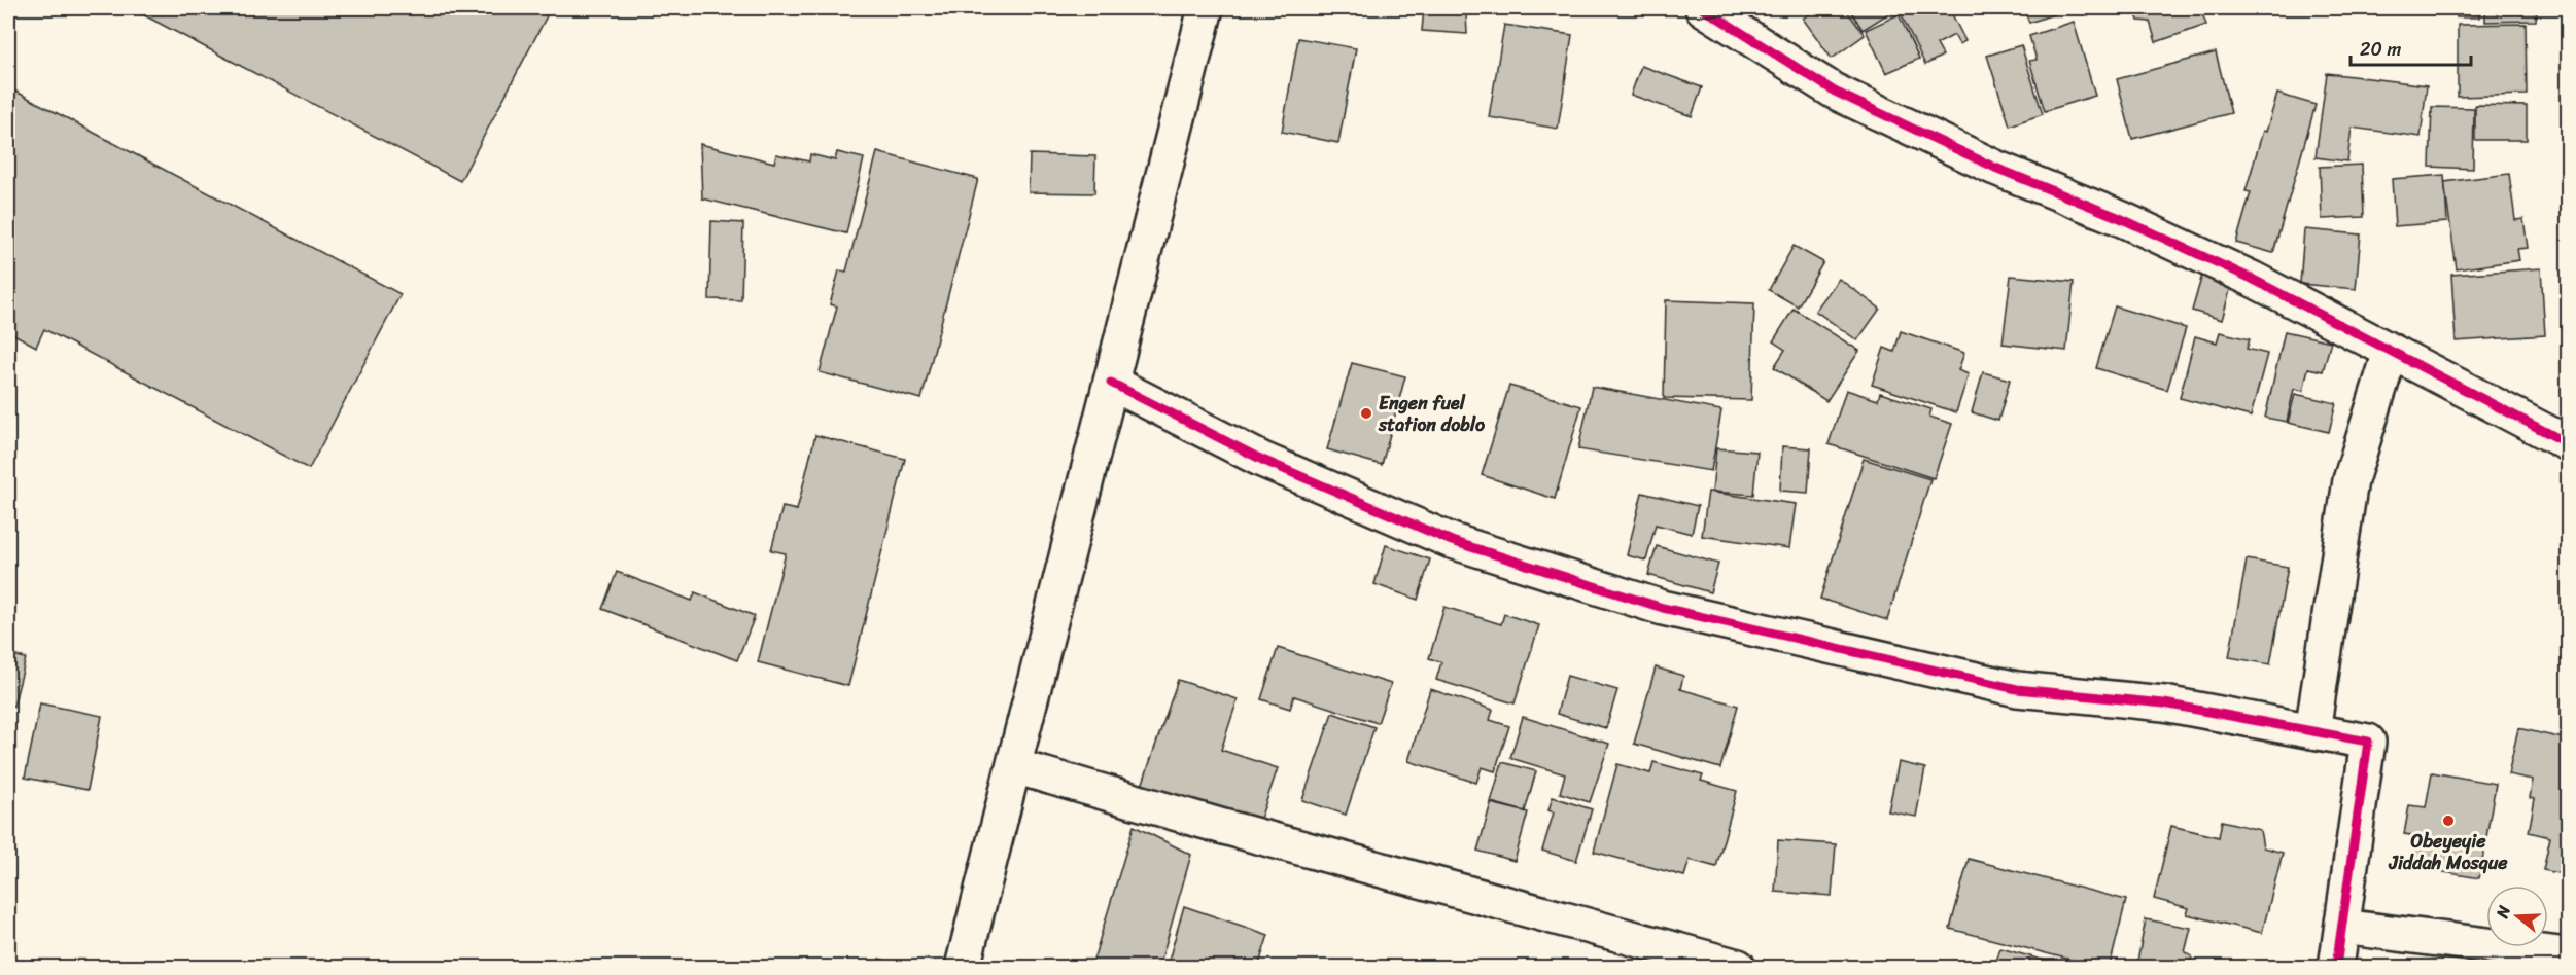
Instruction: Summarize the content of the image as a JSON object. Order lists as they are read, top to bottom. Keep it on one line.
{"places":["Engen fuel station doblo","Obeyeyie Jiddah Mosque"],"scale_bar":"20 m","north":"left"}
